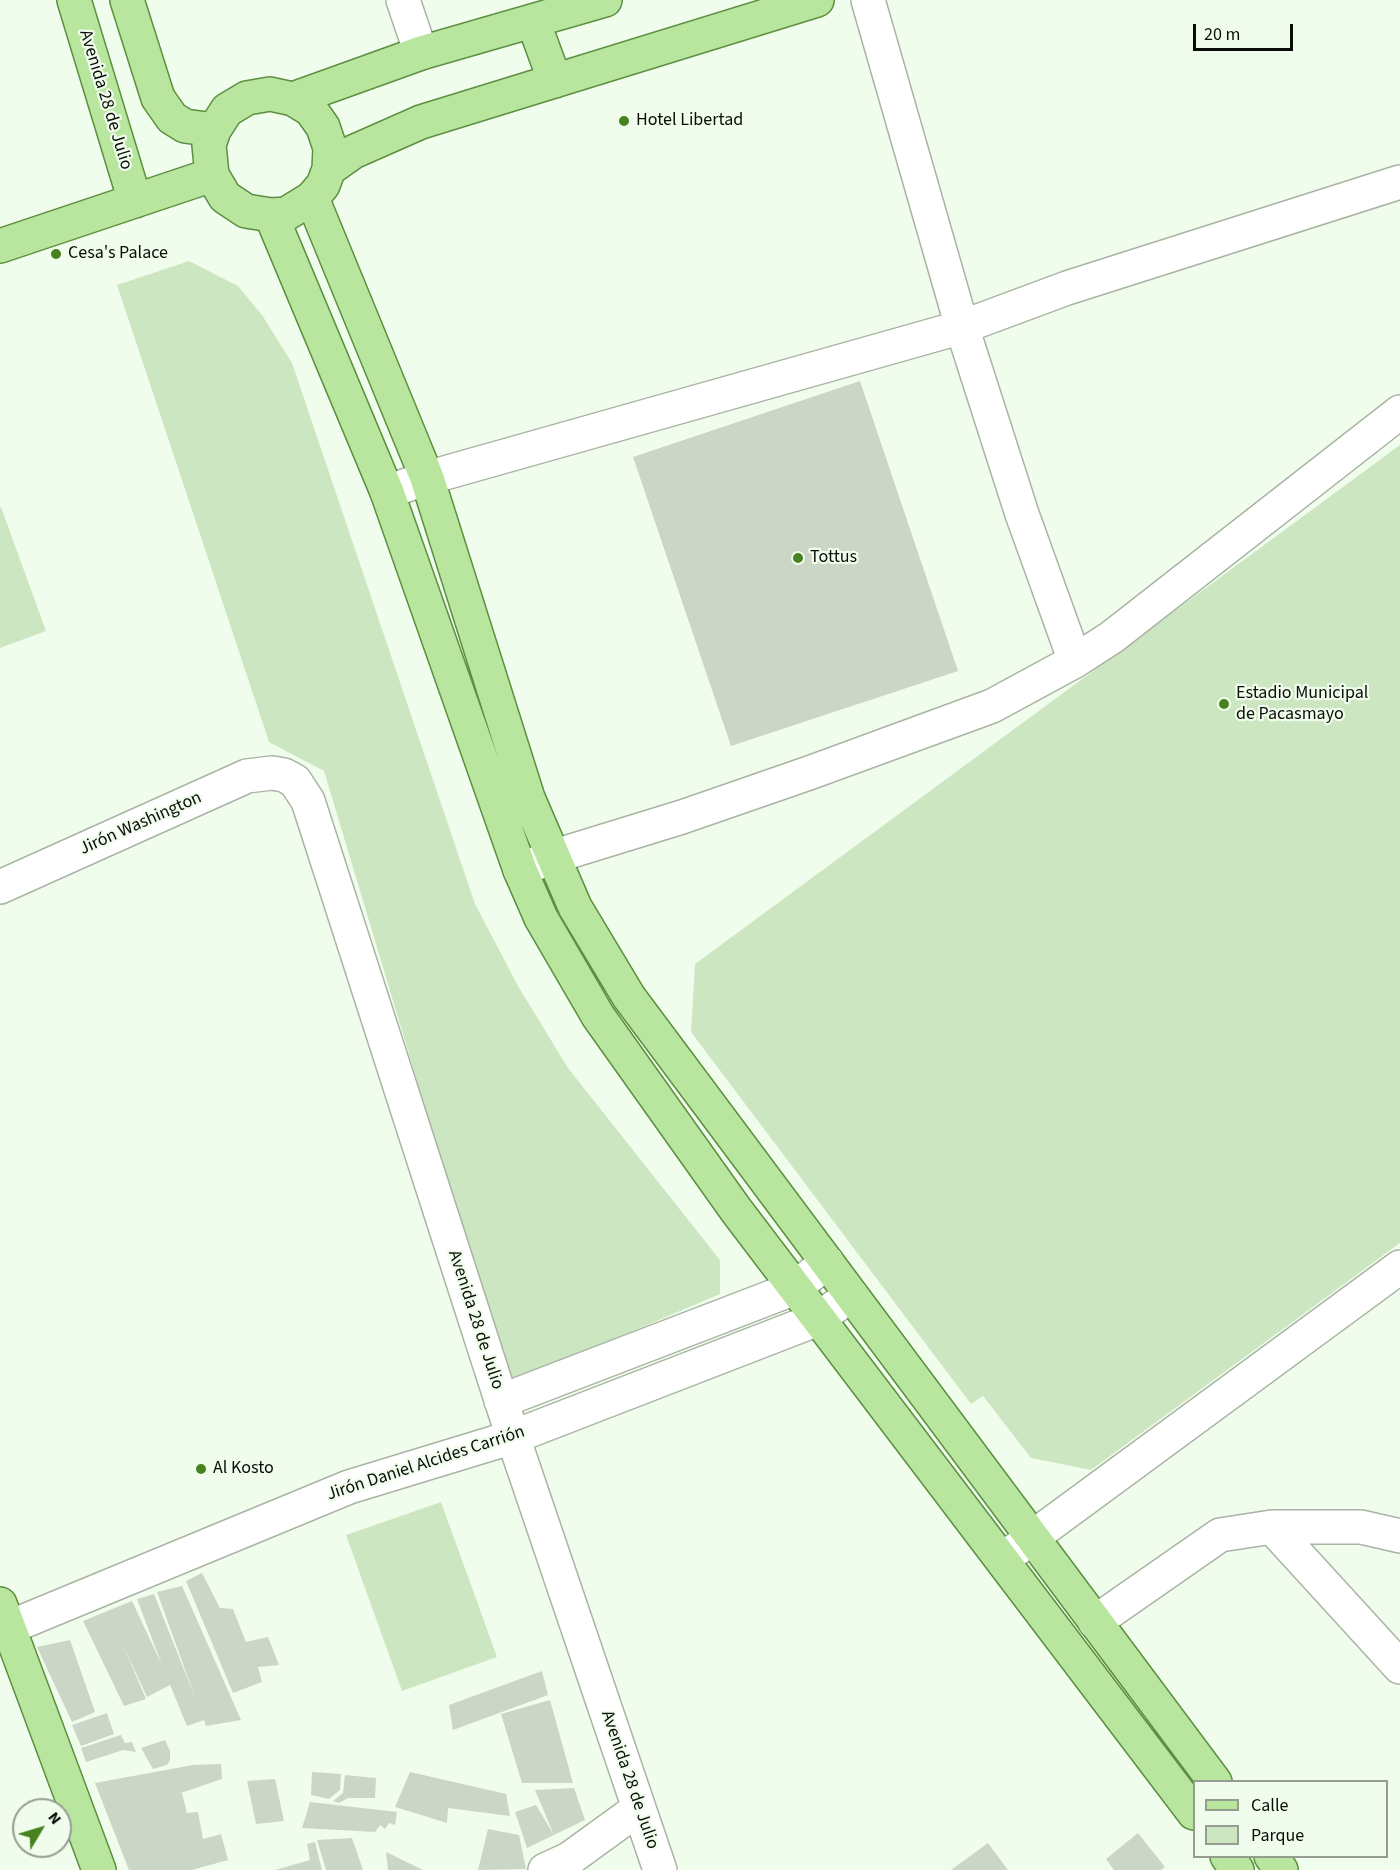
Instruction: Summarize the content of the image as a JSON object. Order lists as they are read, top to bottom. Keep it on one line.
{"streets":{"main road":["Avenida 28 de Julio"],"street":["Jirón Washington","Jirón Daniel Alcides Carrión"]},"crossings":[["Avenida 28 de Julio","Jirón Washington"],["Avenida 28 de Julio","Jirón Daniel Alcides Carrión"]],"places":["Hotel Libertad","Cesa's Palace","Tottus","Estadio Municipal de Pacasmayo","Al Kosto"],"legend":["Calle","Parque"],"scale_bar":"20 m","north":"top right"}
